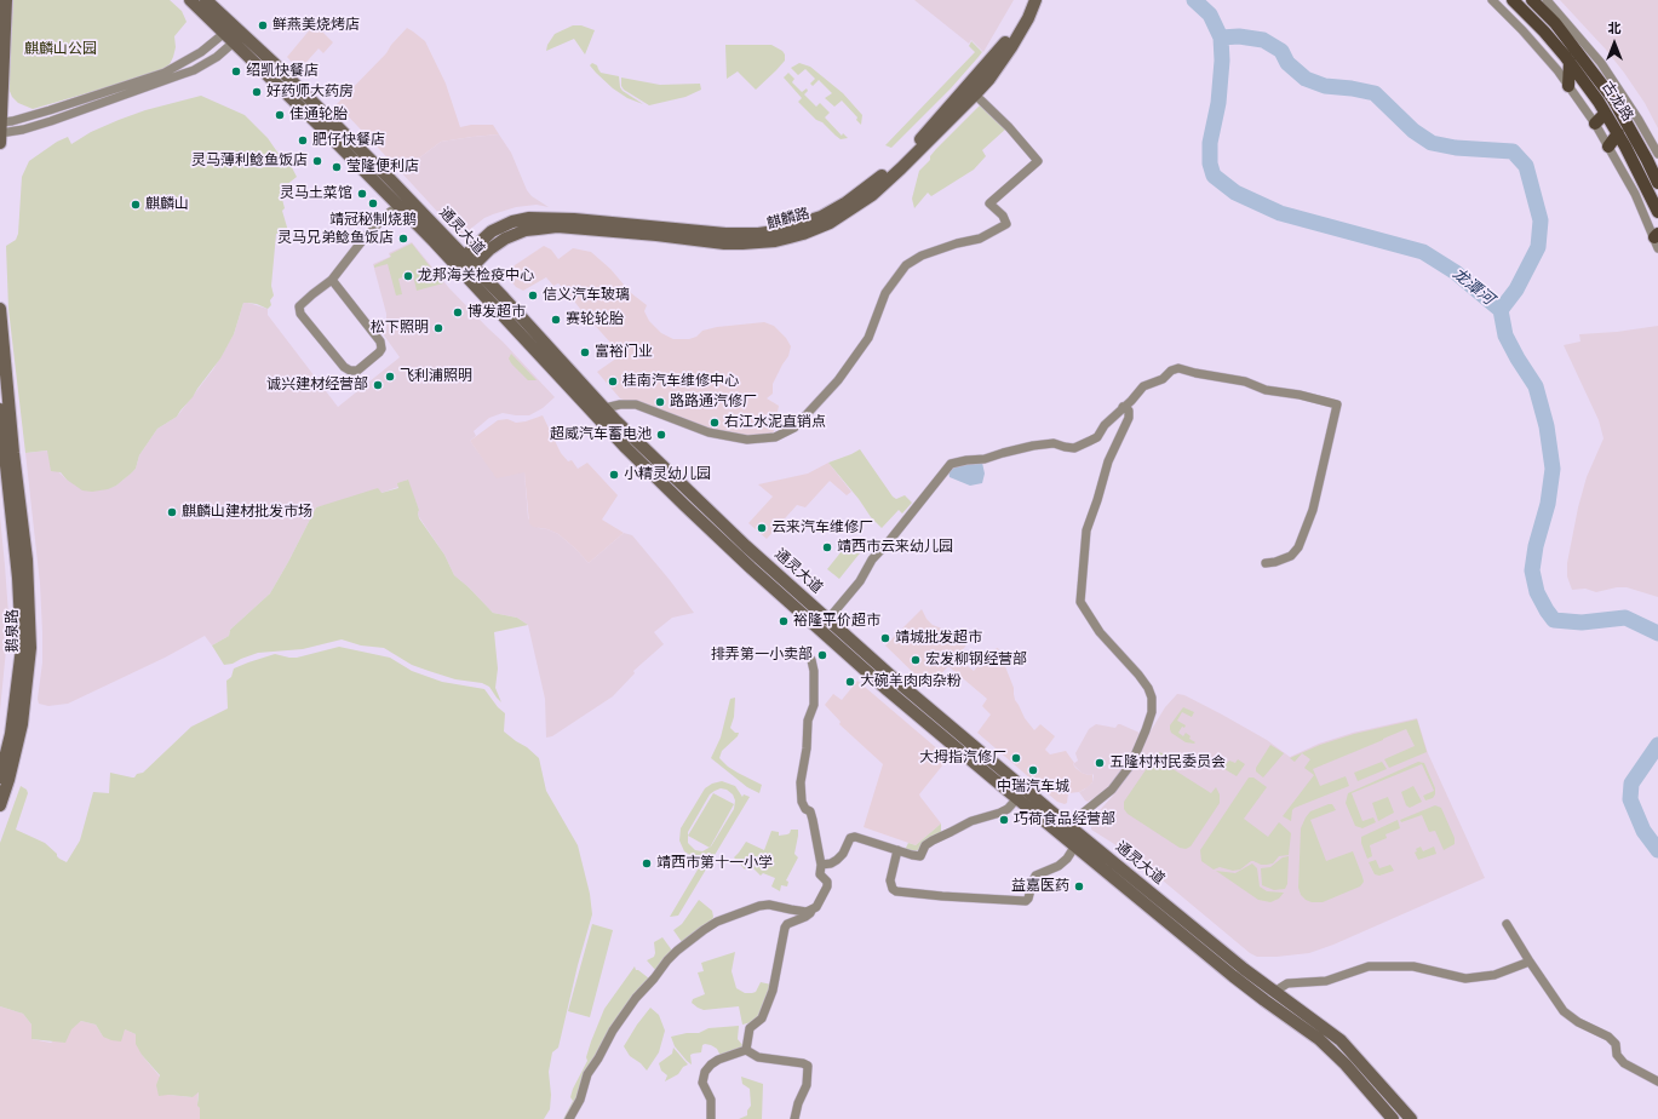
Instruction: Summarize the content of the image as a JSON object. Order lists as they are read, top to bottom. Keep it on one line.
{"streets":{"main road":["古龙路","麒麟路","通灵大道","鹅泉路"]},"crossings":[["麒麟路","通灵大道"]],"water":["龙潭河"],"parks":["麒麟山公园"],"places":["鲜燕美烧烤店","绍凯快餐店","好药师大药房","佳通轮胎","肥仔快餐店","灵马薄利鲶鱼饭店","莹隆便利店","灵马土菜馆","靖冠秘制烧鹅","麒麟山","灵马兄弟鲶鱼饭店","龙邦海关检疫中心","信义汽车玻璃","博发超市","赛轮轮胎","松下照明","富裕门业","飞利浦照明","桂南汽车维修中心","诚兴建材经营部","路路通汽修厂","右江水泥直销点","超威汽车蓄电池","小精灵幼儿园","麒麟山建材批发市场","云来汽车维修厂","靖西市云来幼儿园","裕隆平价超市","靖城批发超市","排弄第一小卖部","宏发柳钢经营部","大碗羊肉肉杂粉","大拇指汽修厂","五隆村村民委员会","中瑞汽车城","巧荷食品经营部","靖西市第十一小学","益嘉医药"],"north":"top"}
